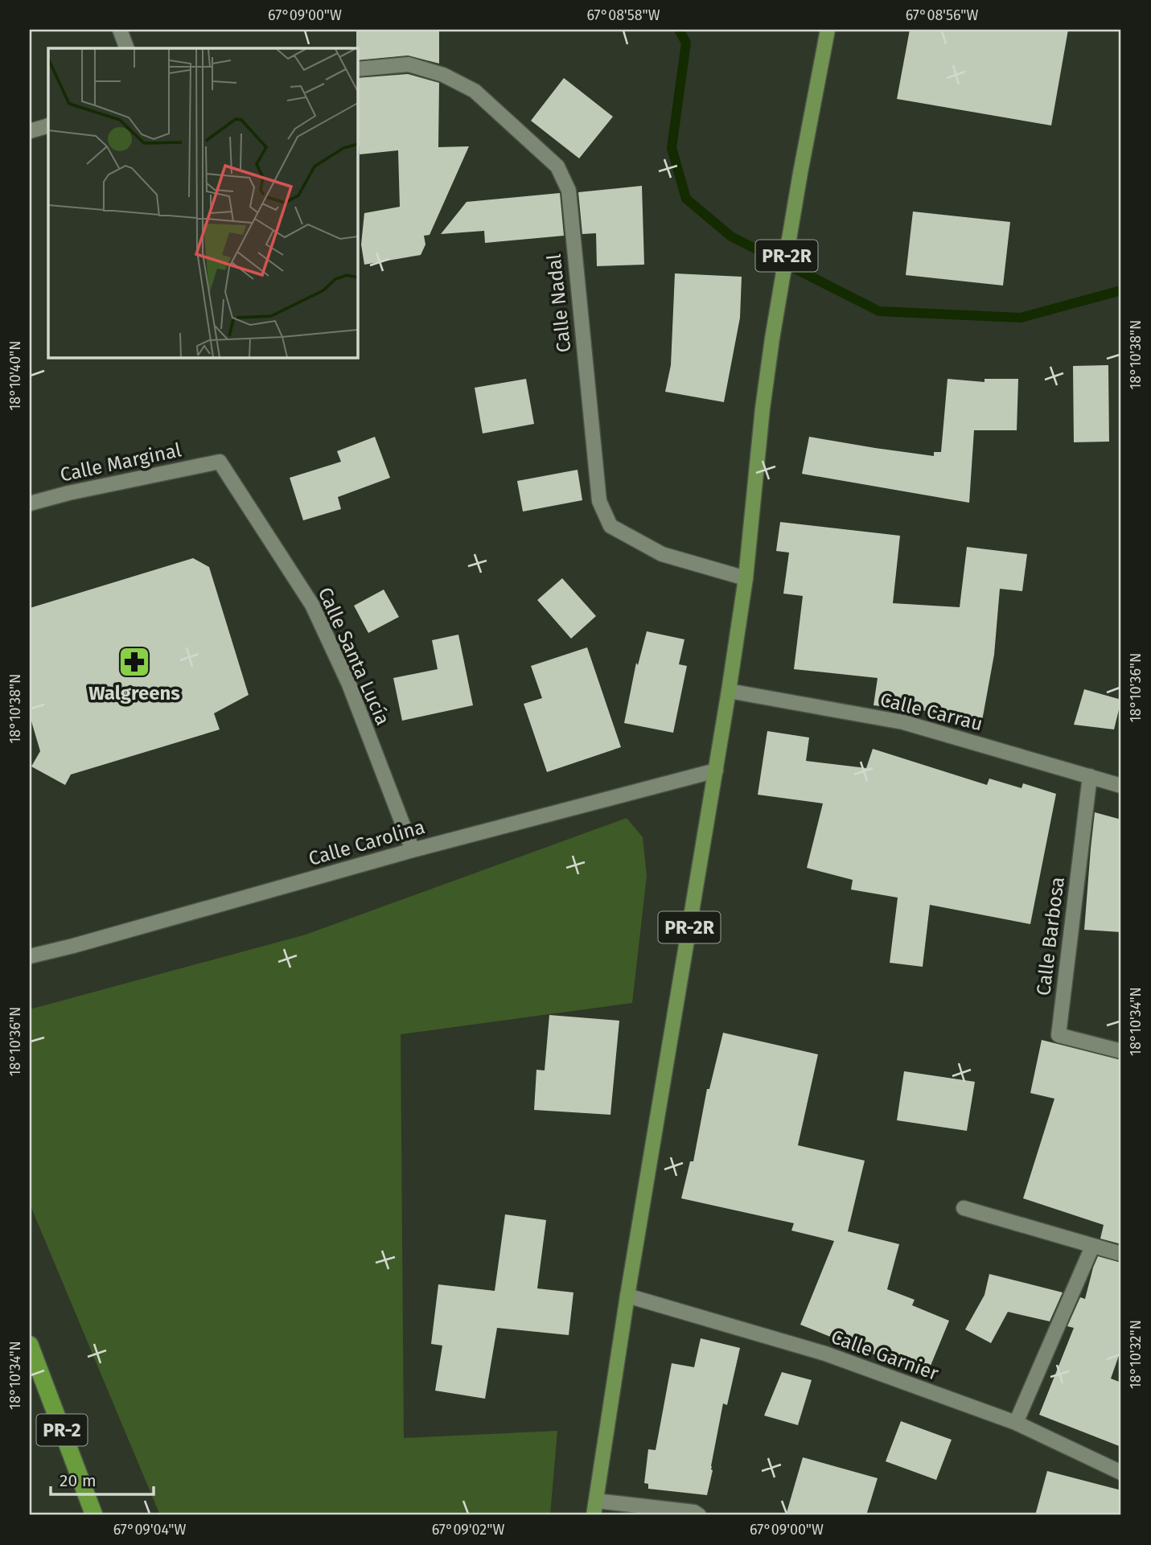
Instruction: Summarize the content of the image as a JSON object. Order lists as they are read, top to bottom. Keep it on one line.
{"streets":{"highway":["PR-2"],"main road":["PR-2R"],"street":["Calle Nadal","Calle Marginal","Calle Santa Lucía","Calle Carrau","Calle Carolina","Calle Barbosa","Calle Garnier"]},"crossings":[["PR-2R","Calle Nadal"],["PR-2R","Calle Carrau"],["PR-2R","Calle Carolina"],["PR-2R","Calle Garnier"],["Calle Marginal","Calle Santa Lucía"],["Calle Santa Lucía","Calle Carolina"],["Calle Carrau","Calle Barbosa"]],"places":{"pharmacy":["Walgreens"]},"scale_bar":"20 m","coordinates":["67°09'00\"W","67°08'58\"W","67°08'56\"W","18°10'38\"N","18°10'40\"N","18°10'36\"N","18°10'34\"N","18°10'32\"N","67°09'04\"W","67°09'02\"W"]}
